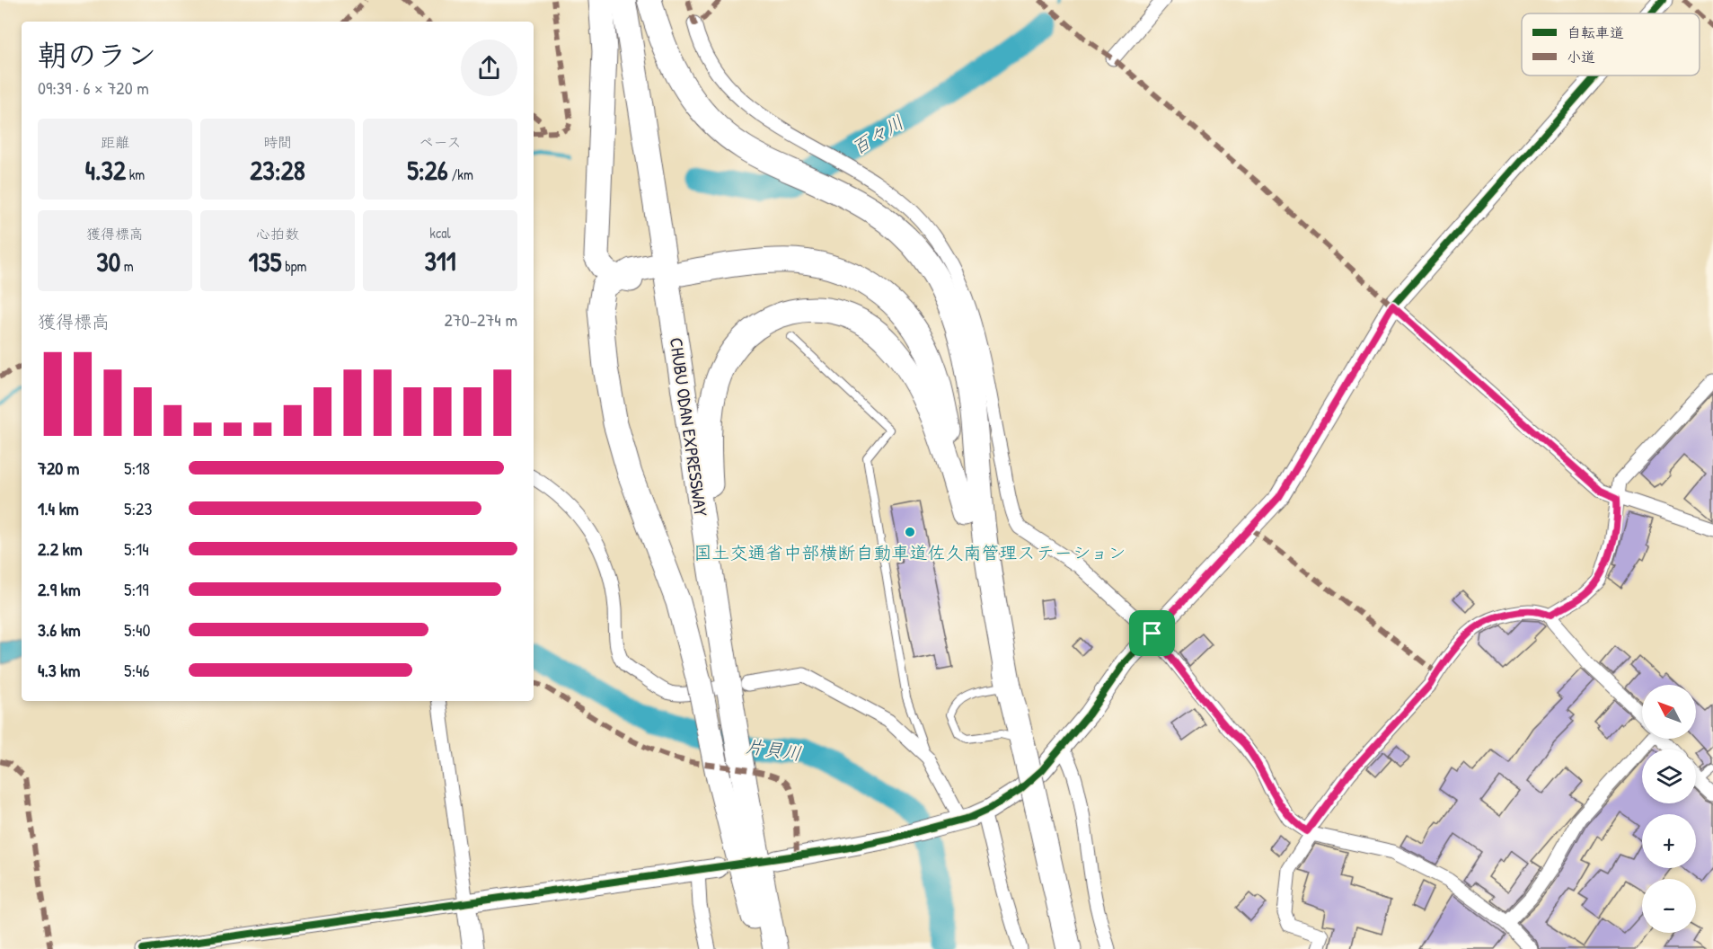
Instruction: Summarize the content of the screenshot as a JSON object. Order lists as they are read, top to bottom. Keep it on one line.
{"streets":{"highway":["CHUBU ODAN EXPRESSWAY"]},"water":["百々川","片貝川"],"places":["国土交通省中部横断自動車道佐久南管理ステーション"],"legend":["自転車道","小道"],"north":"top left","page":{"heading":["朝のラン","09:39 · 6 × 720 m"],"stats":[["距離","4.32 km"],["時間","23:28"],["ペース","5:26 /km"],["獲得標高","30 m"],["心拍数","135 bpm"],["kcal","311"]],"chart":["獲得標高","270–274 m"],"list":[{"name":"720 m","note":"5:18"},{"name":"1.4 km","note":"5:23"},{"name":"2.2 km","note":"5:14"},{"name":"2.9 km","note":"5:19"},{"name":"3.6 km","note":"5:40"},{"name":"4.3 km","note":"5:46"}],"map_buttons":["+","−"]}}
